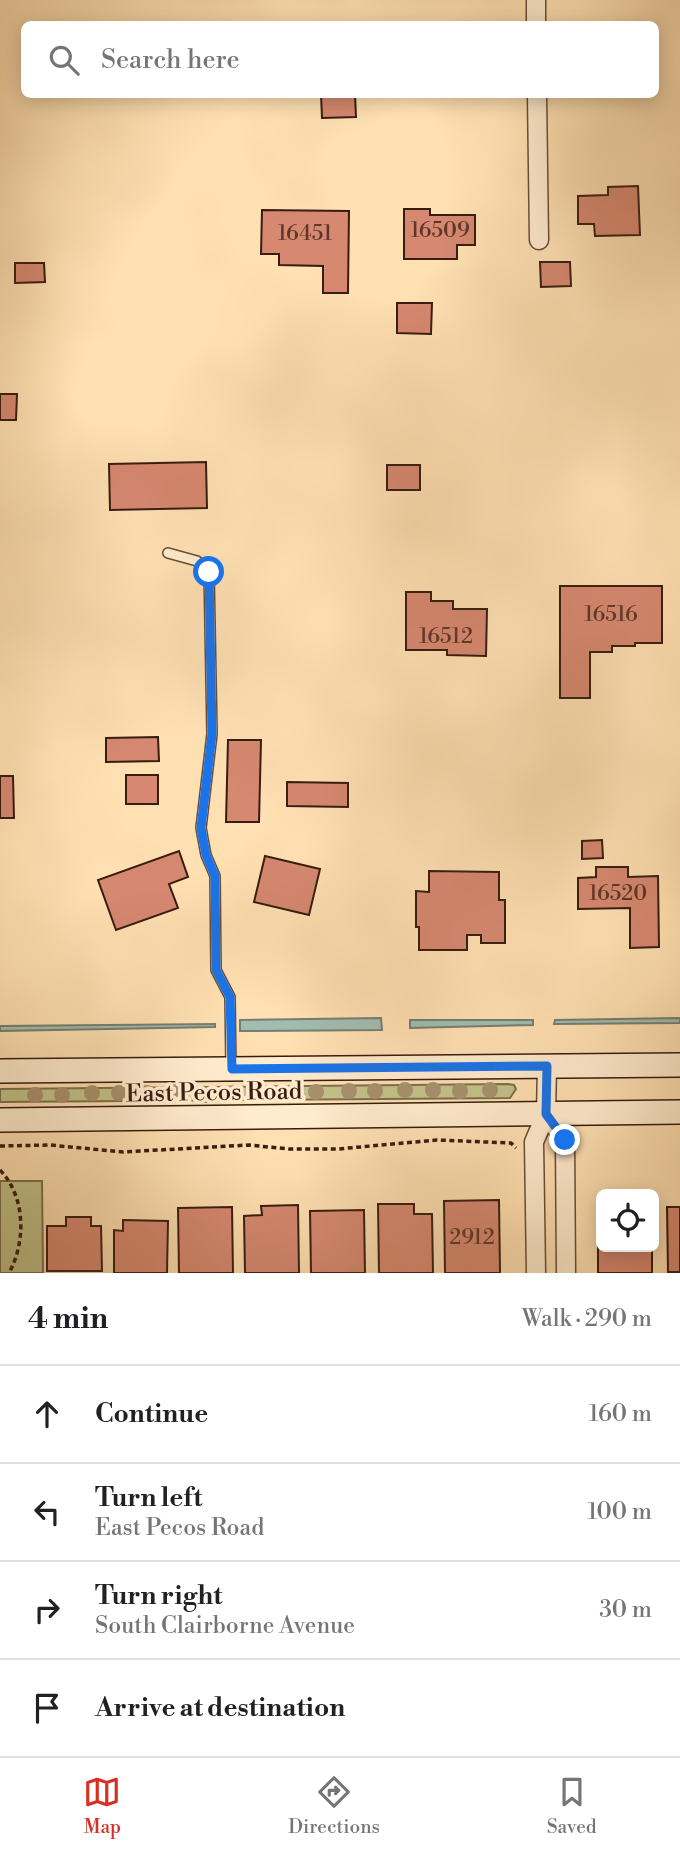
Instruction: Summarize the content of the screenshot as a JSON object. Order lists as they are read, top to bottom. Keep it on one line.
{"streets":{"main road":["East Pecos Road"]},"house_numbers":["16509","16451","16516","16512","16520","2912"],"page":{"search":"Search here","heading":["4 min","Walk · 290 m"],"list":[["Continue","160 m"],["Turn left","East Pecos Road","100 m"],["Turn right","South Clairborne Avenue","30 m"],"Arrive at destination"],"nav":["Map","Directions","Saved"]}}
